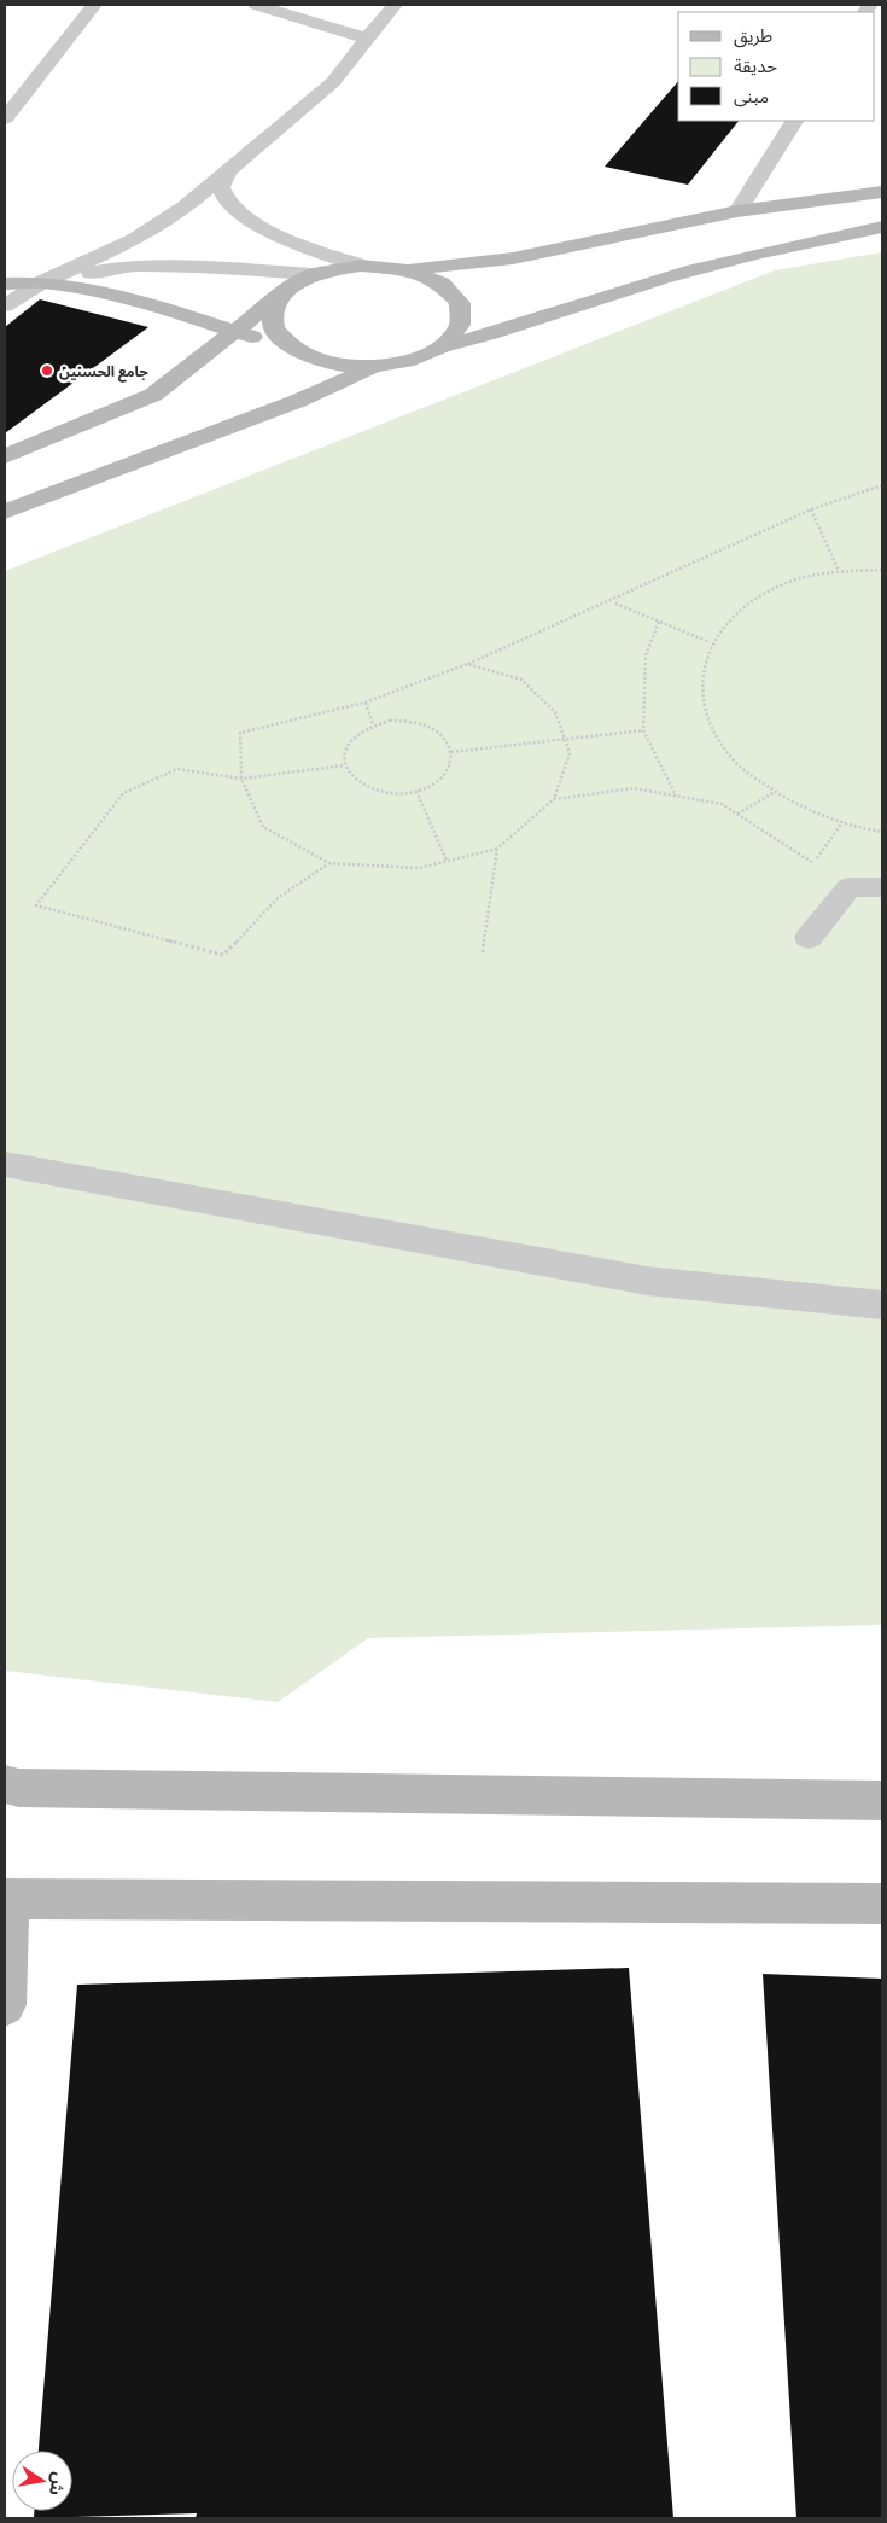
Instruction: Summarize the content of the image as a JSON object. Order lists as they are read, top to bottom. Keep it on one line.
{"places":["جامع الحسنين"],"legend":["طريق","حديقة","مبنى"],"north":"right"}
